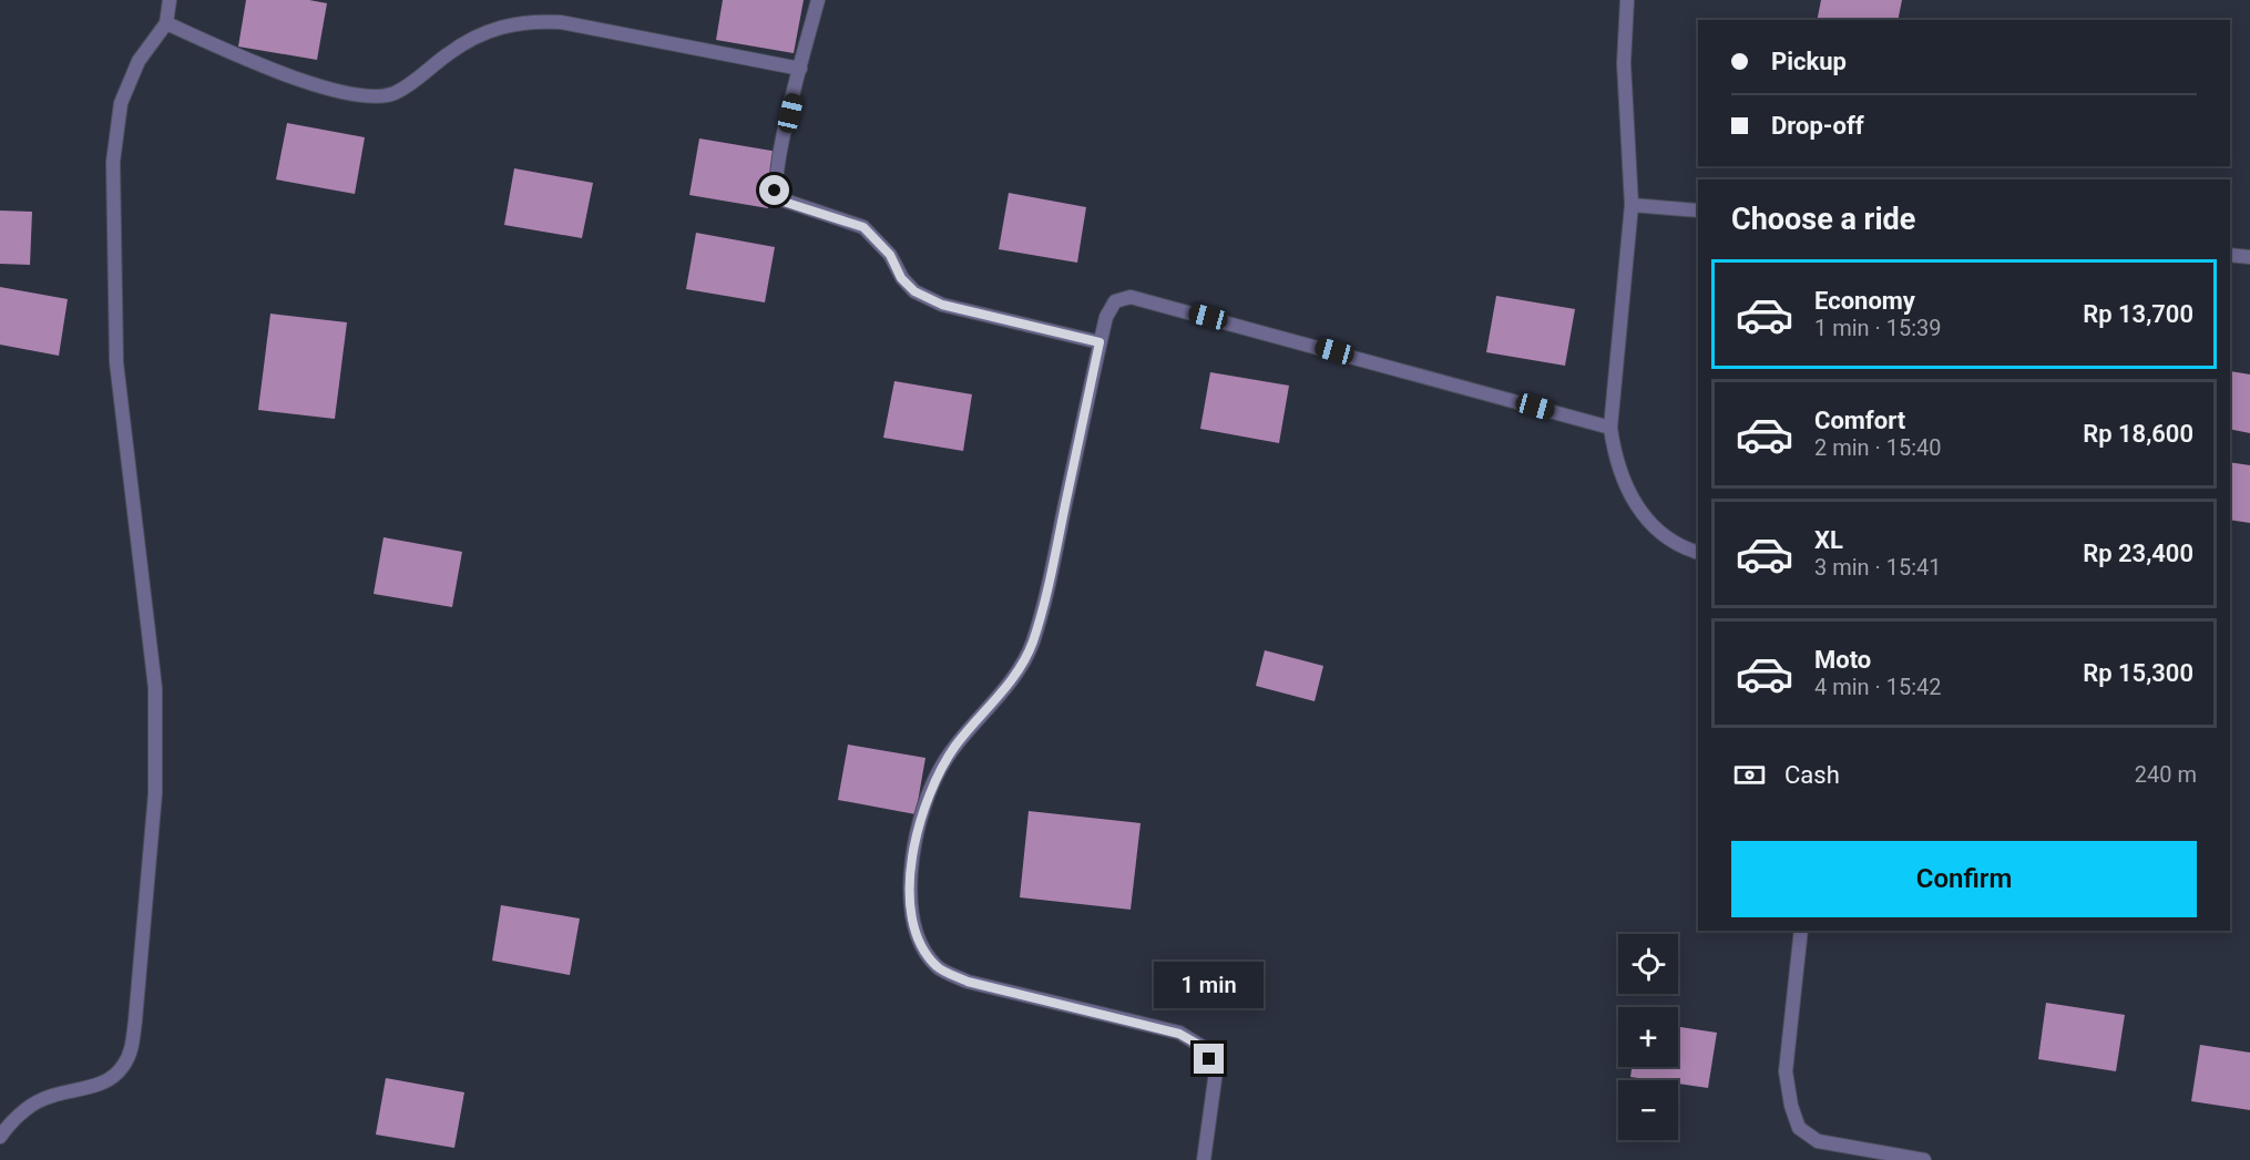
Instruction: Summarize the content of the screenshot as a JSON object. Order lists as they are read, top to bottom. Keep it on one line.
{"page":{"banner":["Pickup","Drop-off"],"heading":"Choose a ride","list":[{"name":"Economy","note":"1 min · 15:39","value":"Rp 13,700"},{"name":"Comfort","note":"2 min · 15:40","value":"Rp 18,600"},{"name":"XL","note":"3 min · 15:41","value":"Rp 23,400"},{"name":"Moto","note":"4 min · 15:42","value":"Rp 15,300"}],"pay":["Cash","240 m"],"buttons":"Confirm","map_buttons":["+","−"],"bubble":"1 min"}}
